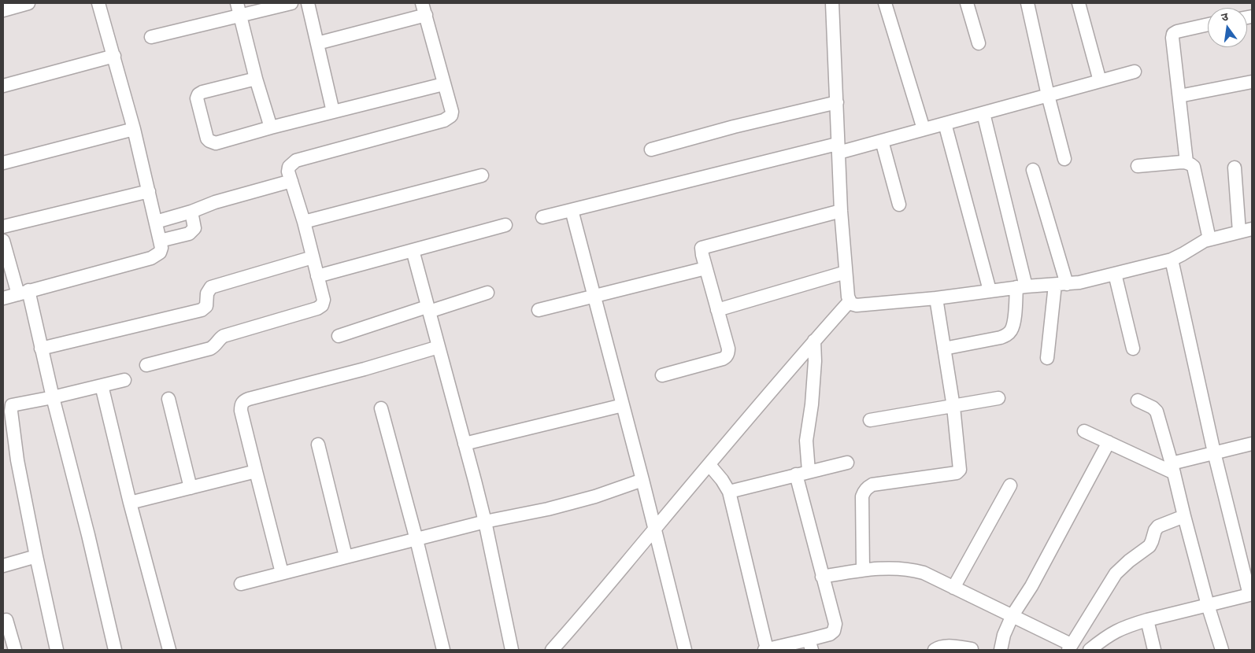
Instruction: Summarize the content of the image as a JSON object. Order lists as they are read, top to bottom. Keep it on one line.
{"north":"top"}
